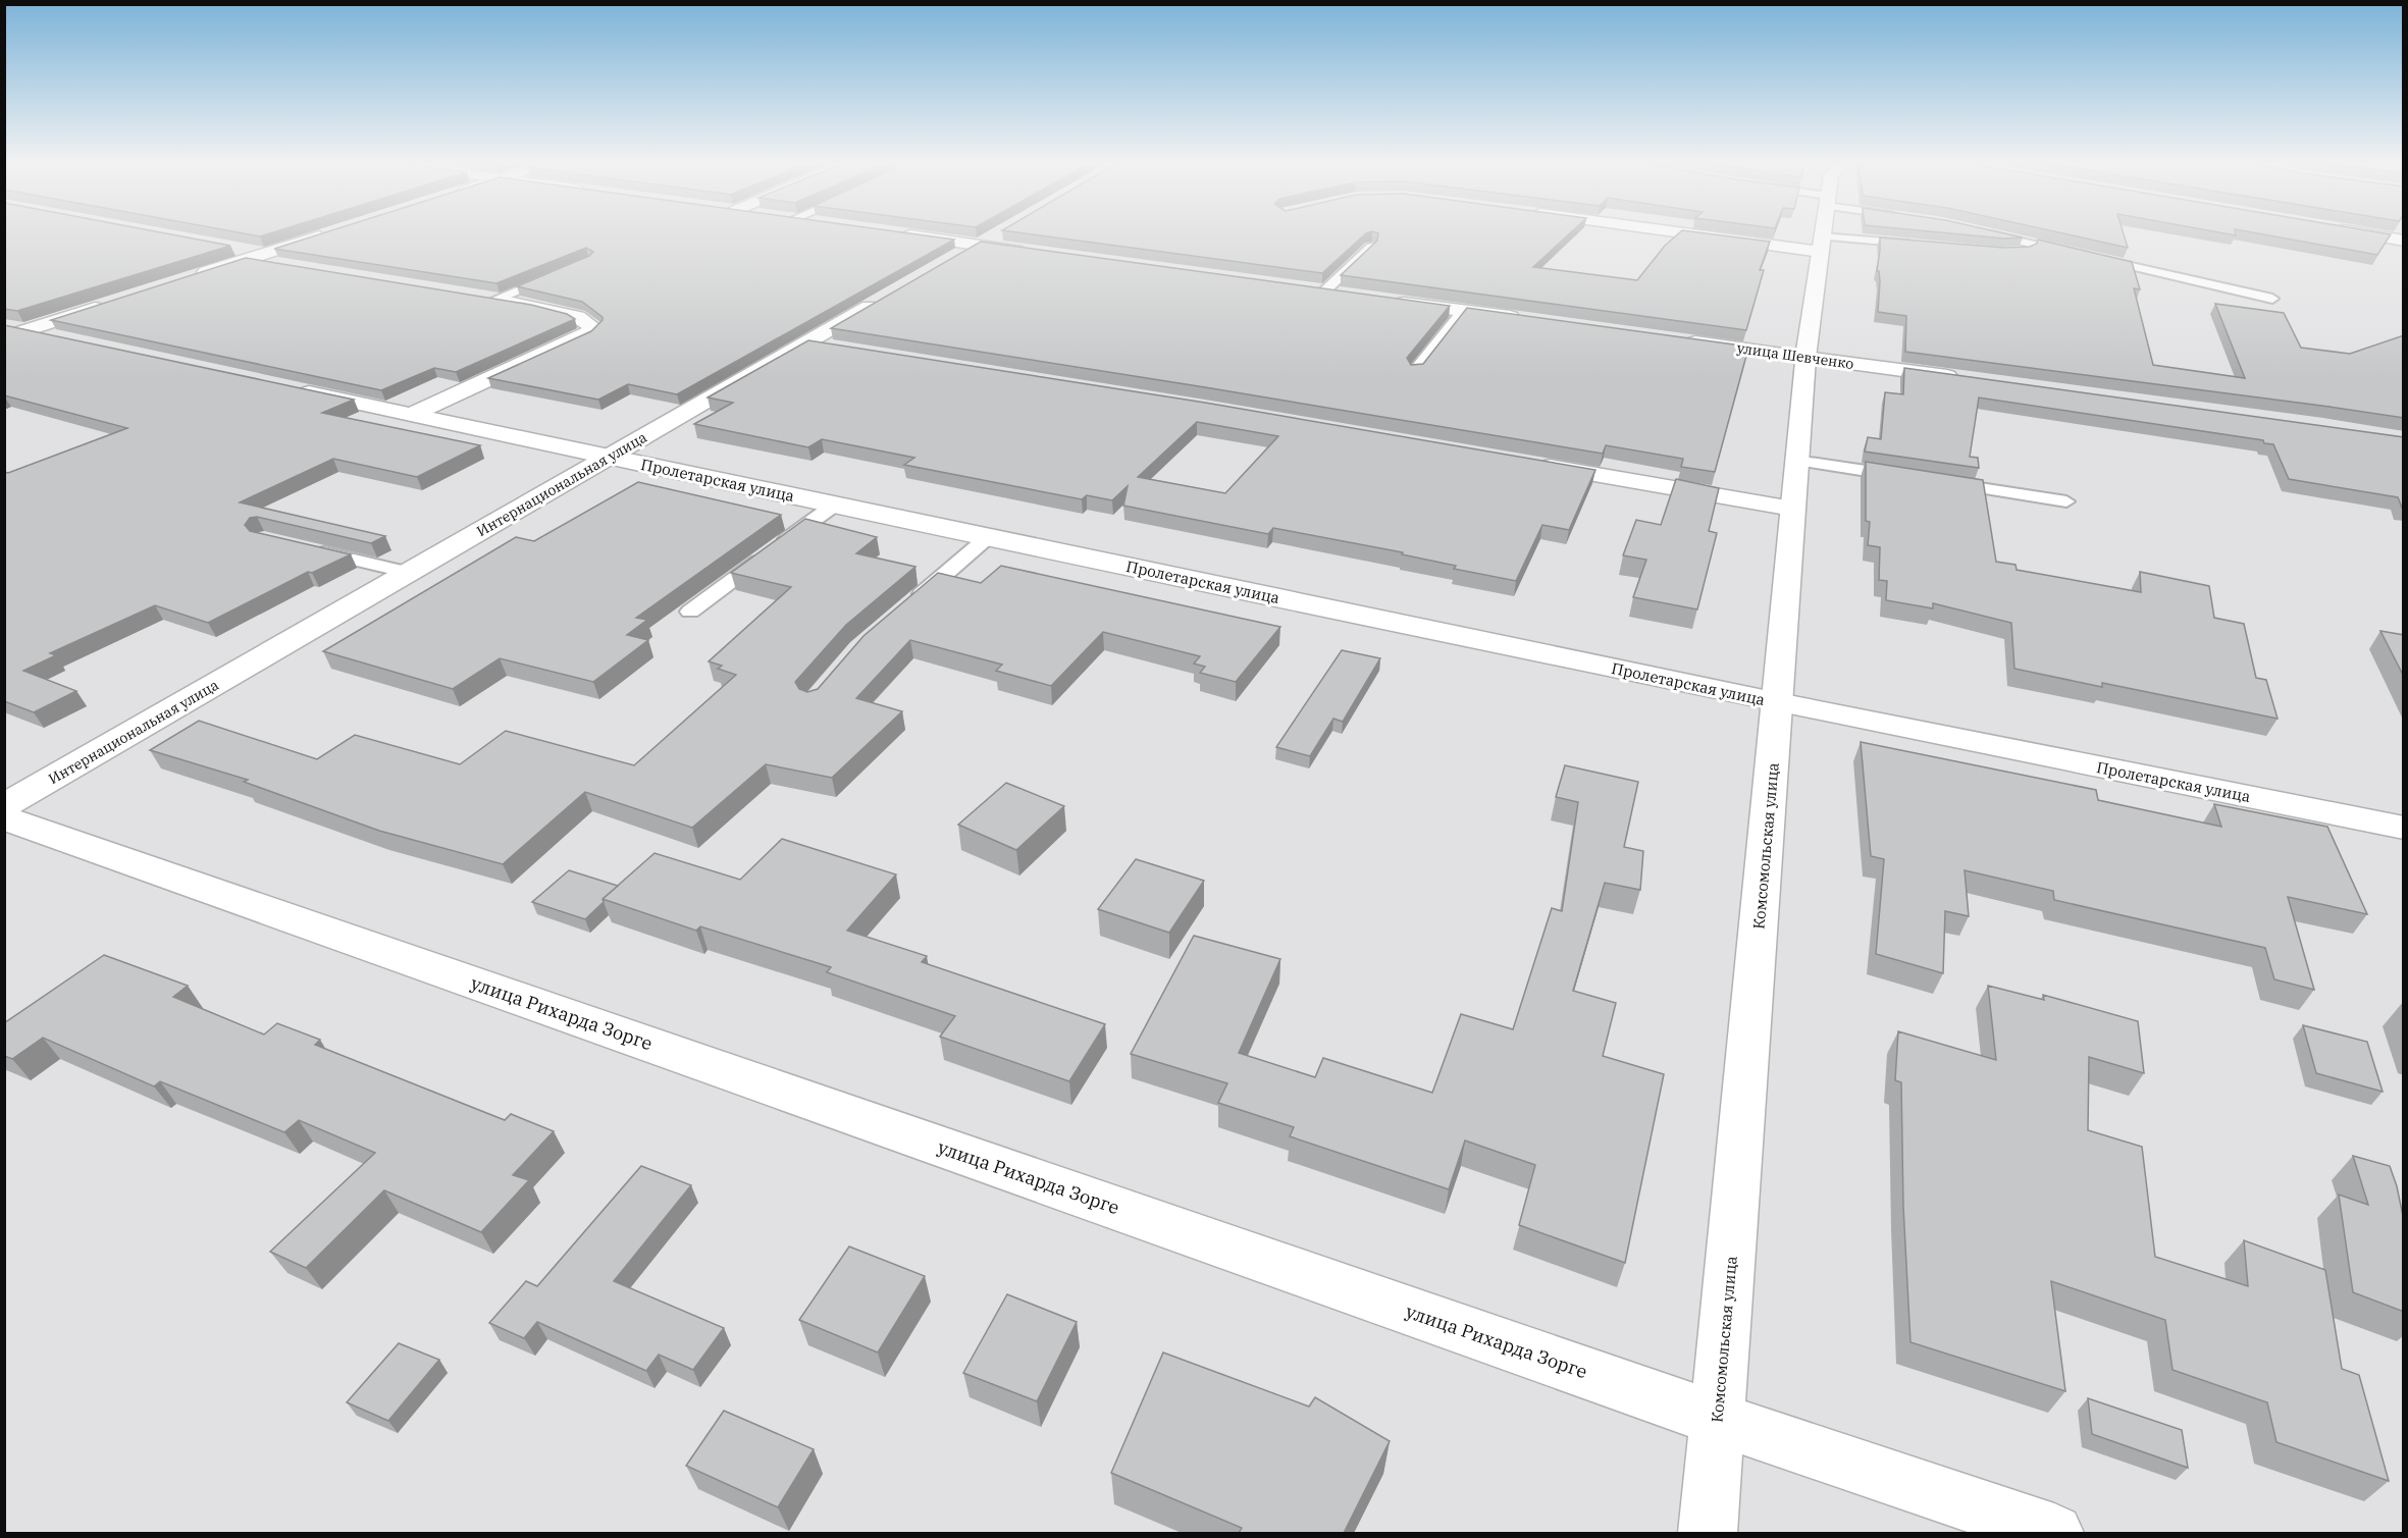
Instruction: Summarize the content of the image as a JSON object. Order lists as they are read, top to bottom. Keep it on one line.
{"streets":{"street":["улица Шевченко","Пролетарская улица","Интернациональная улица","Комсомольская улица","улица Рихарда Зорге"]},"crossings":[["улица Шевченко","Комсомольская улица"],["Пролетарская улица","Интернациональная улица"],["Пролетарская улица","Комсомольская улица"],["Комсомольская улица","улица Рихарда Зорге"]]}
